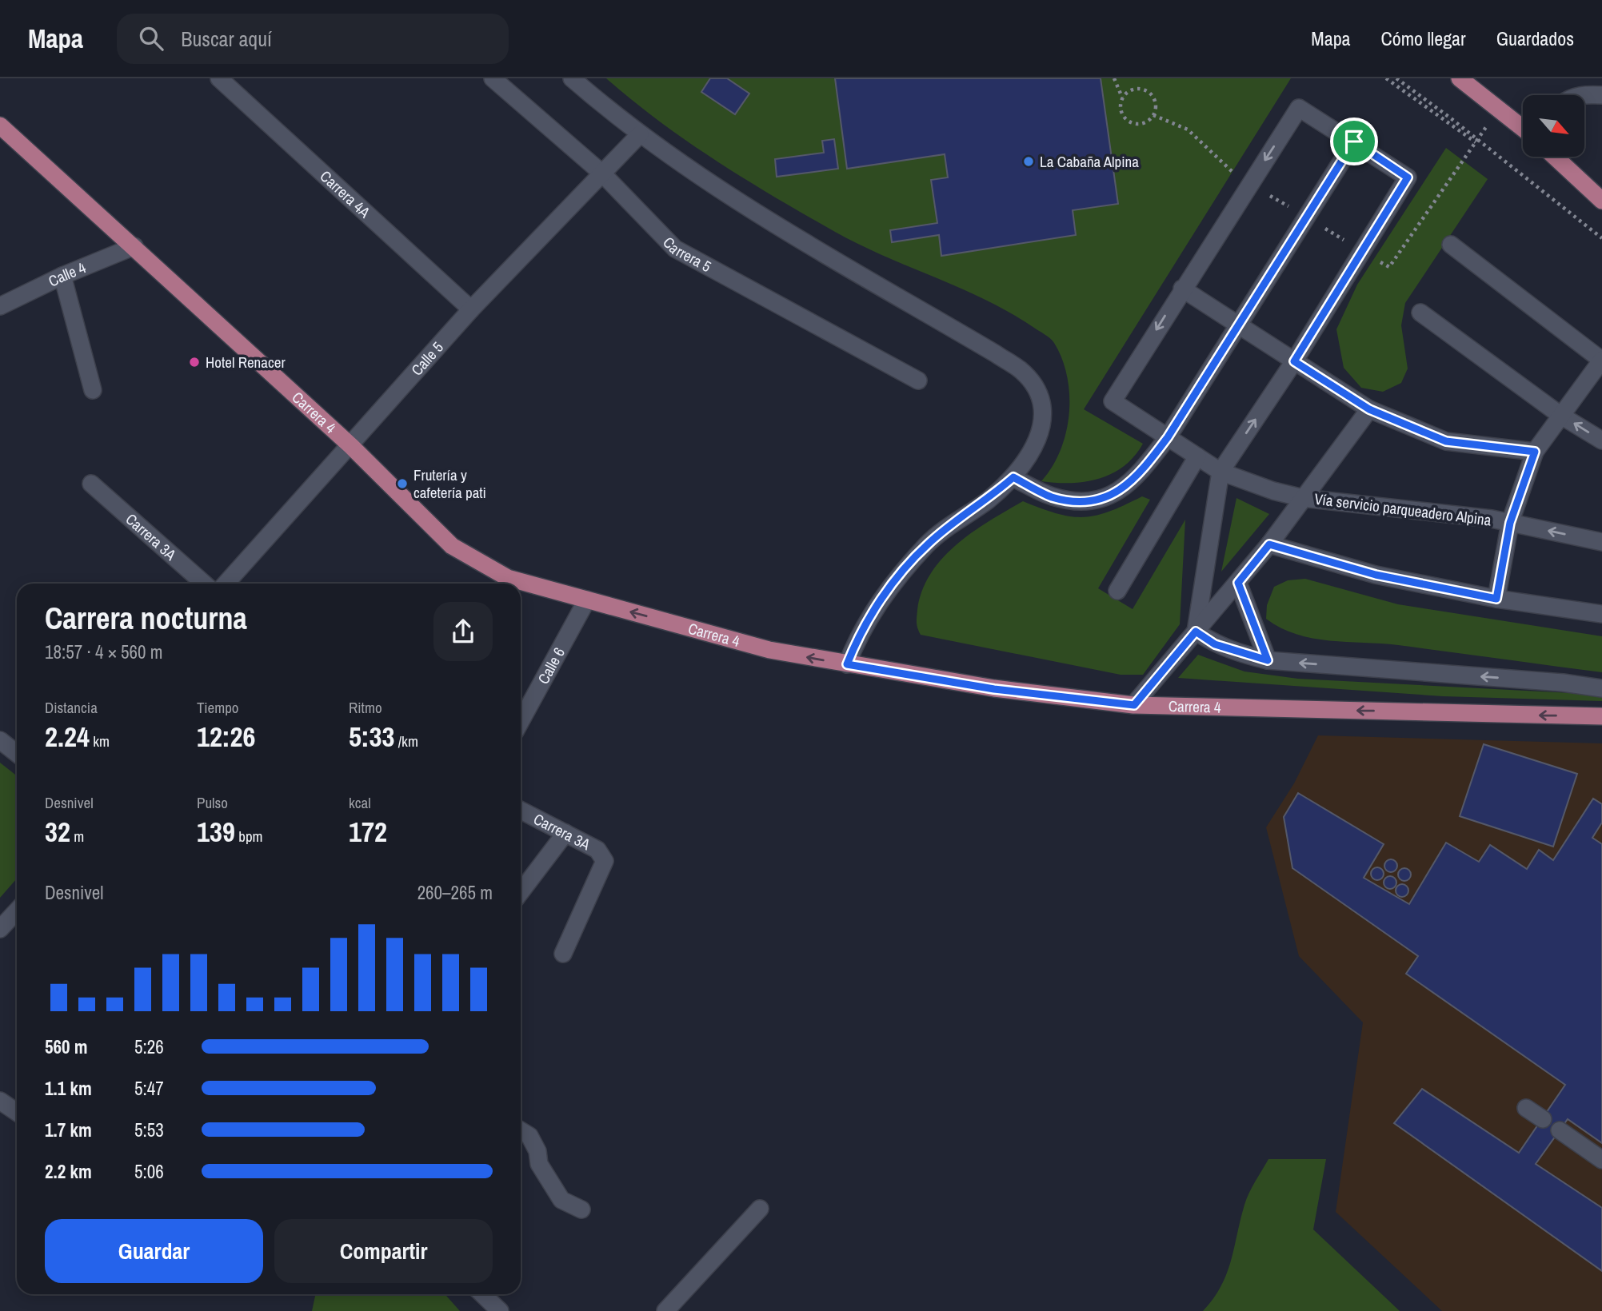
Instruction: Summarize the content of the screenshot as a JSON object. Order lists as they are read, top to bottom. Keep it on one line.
{"streets":{"main road":["Carrera 4"],"street":["Carrera 4A","Carrera 5","Calle 4","Calle 5","Vía servicio parqueadero Alpina","Carrera 3A","Calle 6"]},"crossings":[["Carrera 4A","Calle 5"],["Carrera 5","Calle 5"],["Calle 4","Carrera 4"],["Calle 5","Carrera 4"],["Carrera 4","Vía servicio parqueadero Alpina"],["Carrera 4","Calle 6"]],"one_way":["Carrera 4"],"places":["La Cabaña Alpina","Hotel Renacer","Frutería y cafetería pati"],"north":"bottom right","page":{"header":"Mapa","search":"Buscar aquí","nav":["Mapa","Cómo llegar","Guardados"],"heading":["Carrera nocturna","18:57 · 4 × 560 m"],"stats":[["Distancia","2.24 km"],["Tiempo","12:26"],["Ritmo","5:33 /km"],["Desnivel","32 m"],["Pulso","139 bpm"],["kcal","172"]],"chart":["Desnivel","260–265 m"],"list":[{"name":"560 m","note":"5:26"},{"name":"1.1 km","note":"5:47"},{"name":"1.7 km","note":"5:53"},{"name":"2.2 km","note":"5:06"}],"buttons":["Guardar","Compartir"]}}
